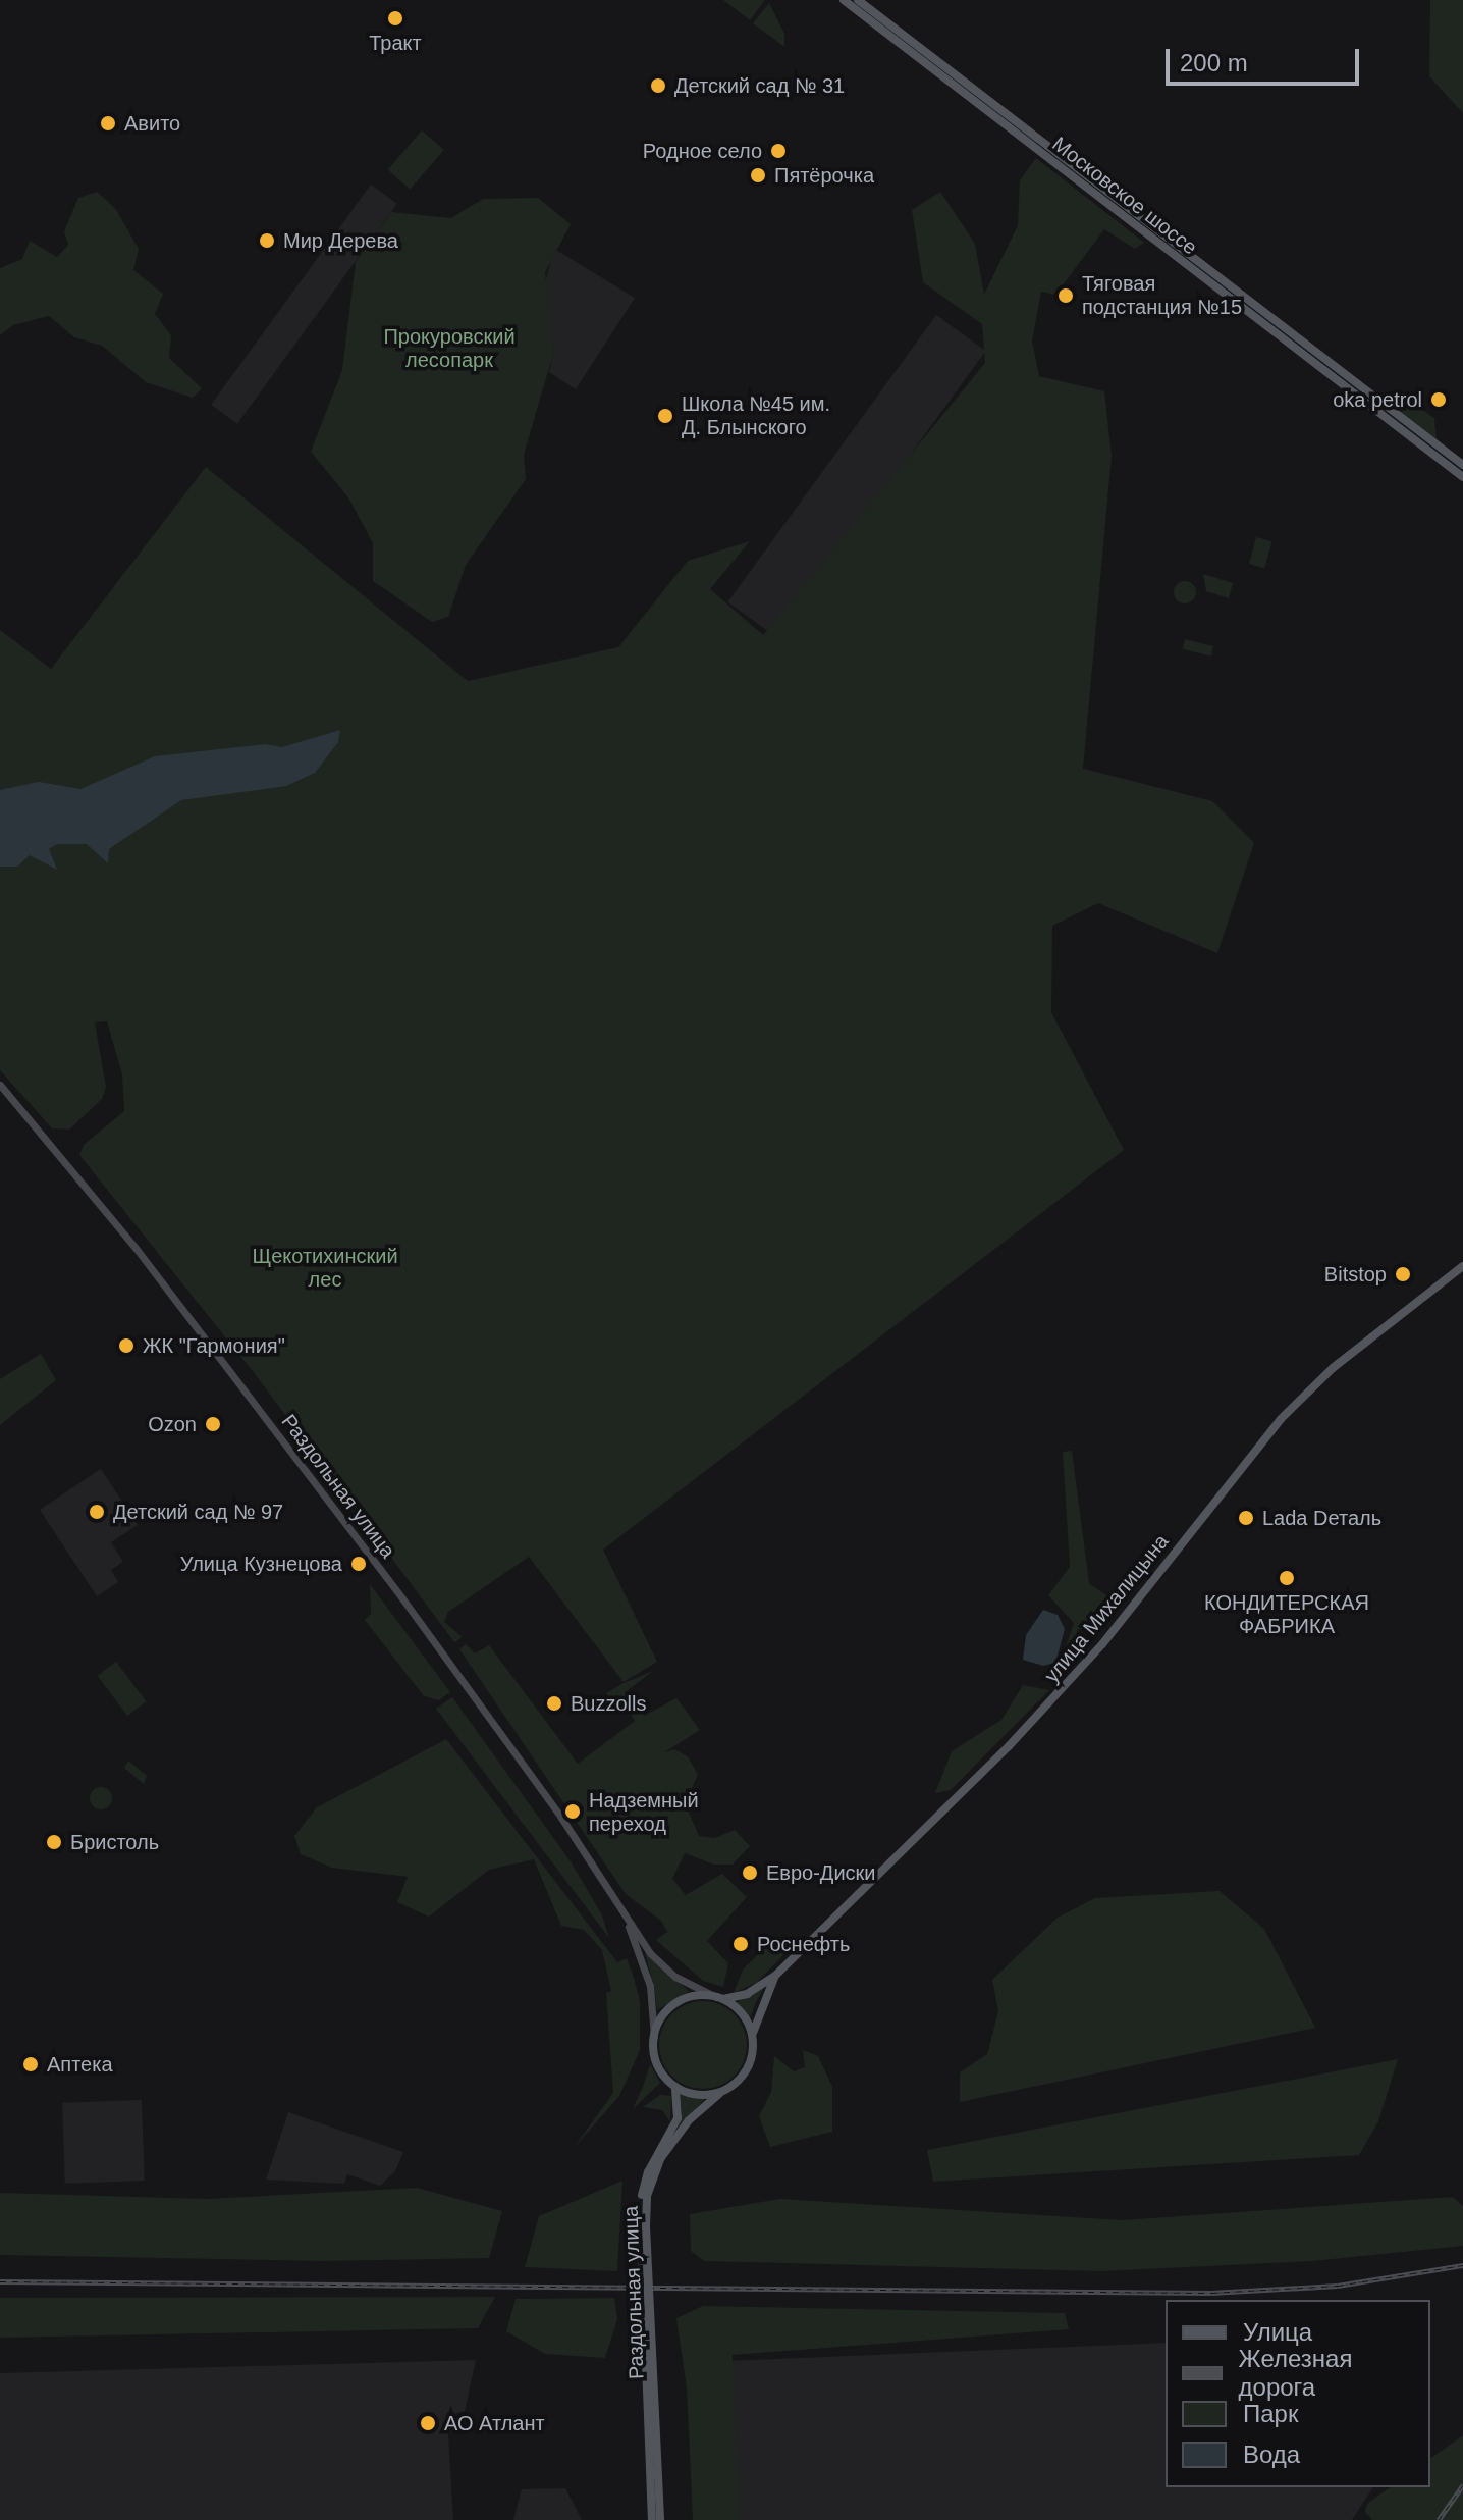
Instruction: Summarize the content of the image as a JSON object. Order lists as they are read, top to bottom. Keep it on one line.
{"streets":{"main road":["Московское шоссе","Раздольная улица","улица Михалицына"]},"crossings":[["Раздольная улица","улица Михалицына"]],"parks":["Прокуровский лесопарк","Щекотихинский лес"],"places":["Тракт","Детский сад № 31","Авито","Родное село","Пятёрочка","Мир Дерева","Тяговая подстанция №15","oka petrol","Школа №45 им. Д. Блынского","Bitstop","ЖК \"Гармония\"","Ozon","Детский сад № 97","Lada Dеталь","Улица Кузнецова","КОНДИТЕРСКАЯ ФАБРИКА","Buzzolls","Надземный переход","Бристоль","Евро-Диски","Роснефть","Аптека","АО Атлант"],"legend":["Улица","Железная дорога","Парк","Вода"],"scale_bar":"200 m"}
